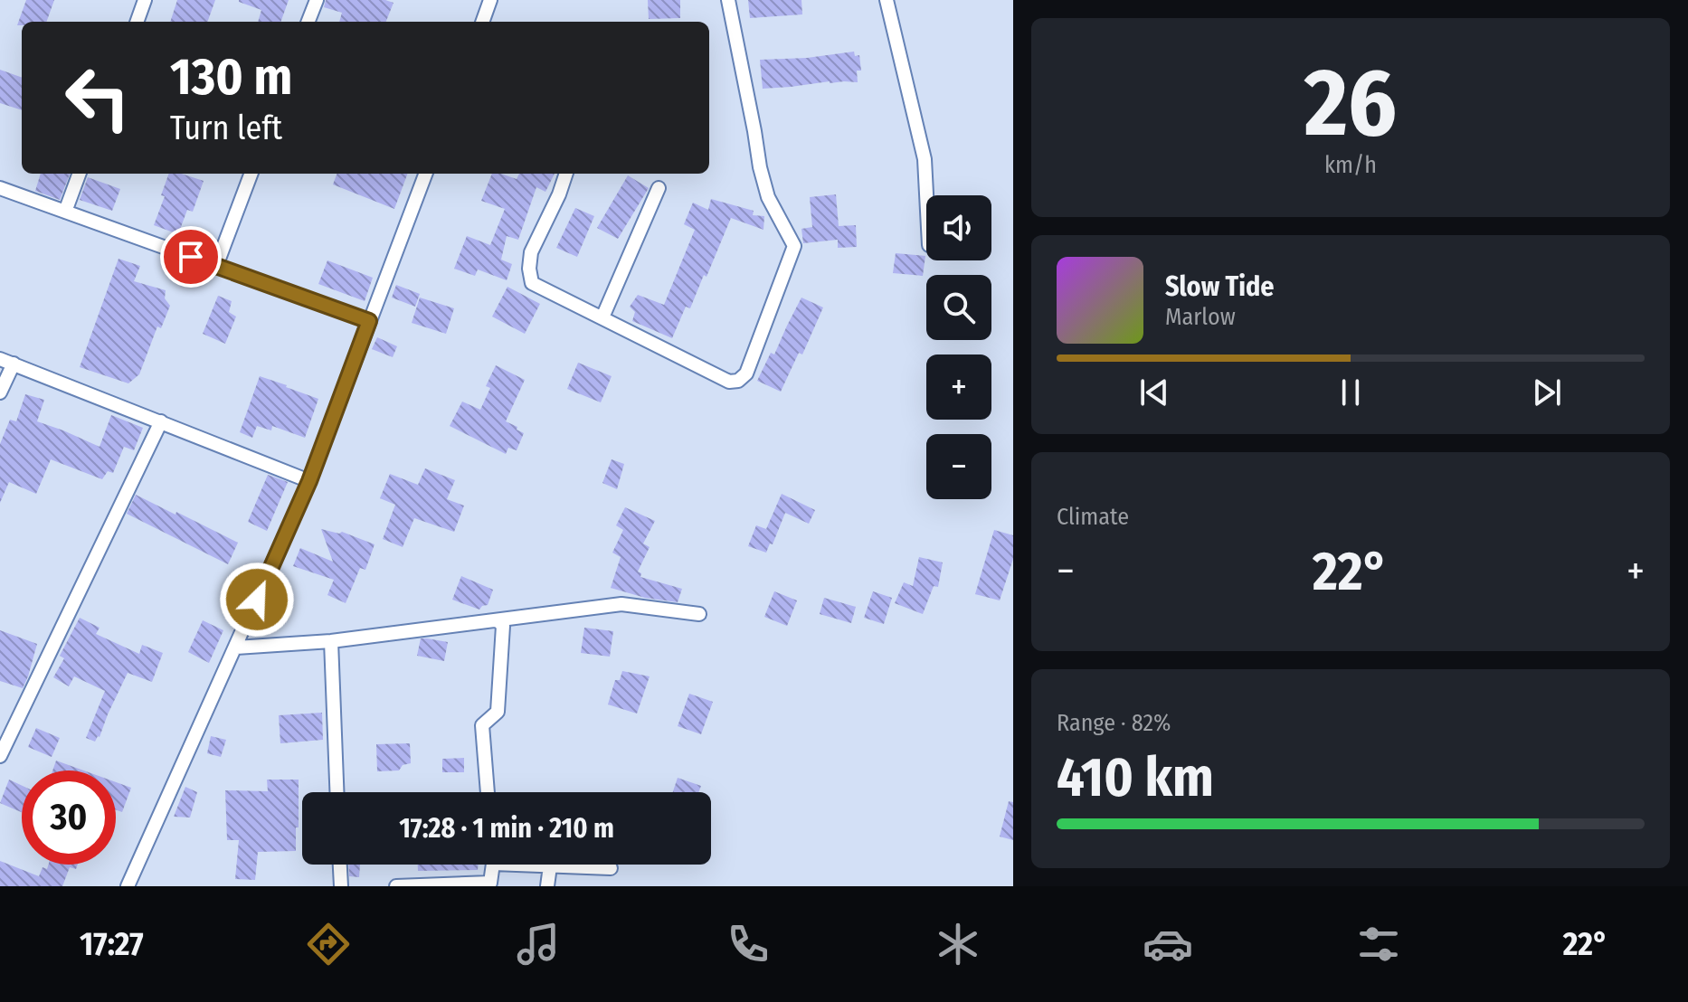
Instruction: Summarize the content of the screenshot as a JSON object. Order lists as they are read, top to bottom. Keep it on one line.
{"page":{"tile":[["26","km/h"],"Climate",["Range · 82%","410 km"]],"turn":["130 m","Turn left"],"map_buttons":["+","−"],"song":["Slow Tide","Marlow"],"heat":["−","22°","+"],"limit":"30","trip":"17:28 · 1 min · 210 m","tabs":["17:27","22°"]}}
